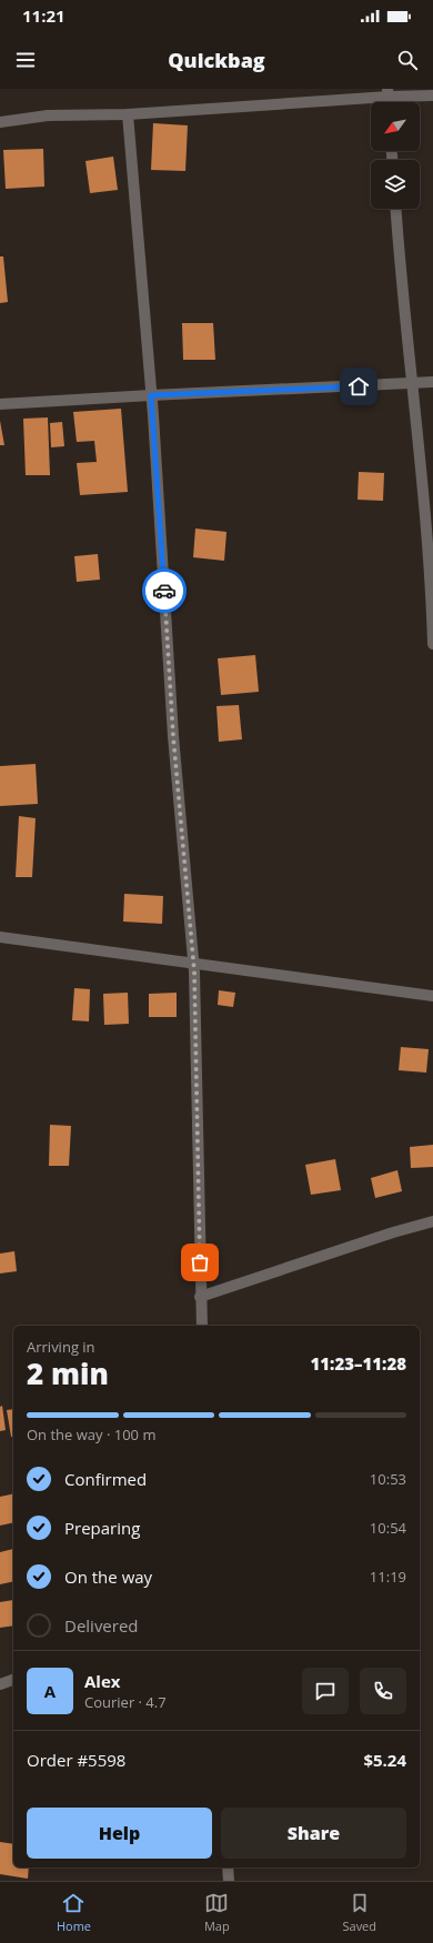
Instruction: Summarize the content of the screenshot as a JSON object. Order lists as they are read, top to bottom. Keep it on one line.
{"north":"bottom left","page":{"status":"11:21","header":"Quickbag","heading":["2 min","Arriving in","11:23–11:28"],"panel":["Alex","Courier · 4.7","Order #5598","$5.24"],"bar":"On the way · 100 m","list":[["Confirmed","10:53"],["Preparing","10:54"],["On the way","11:19"],"Delivered"],"round":"A","buttons":["Help","Share"],"tabs":["Home","Map","Saved"]}}
